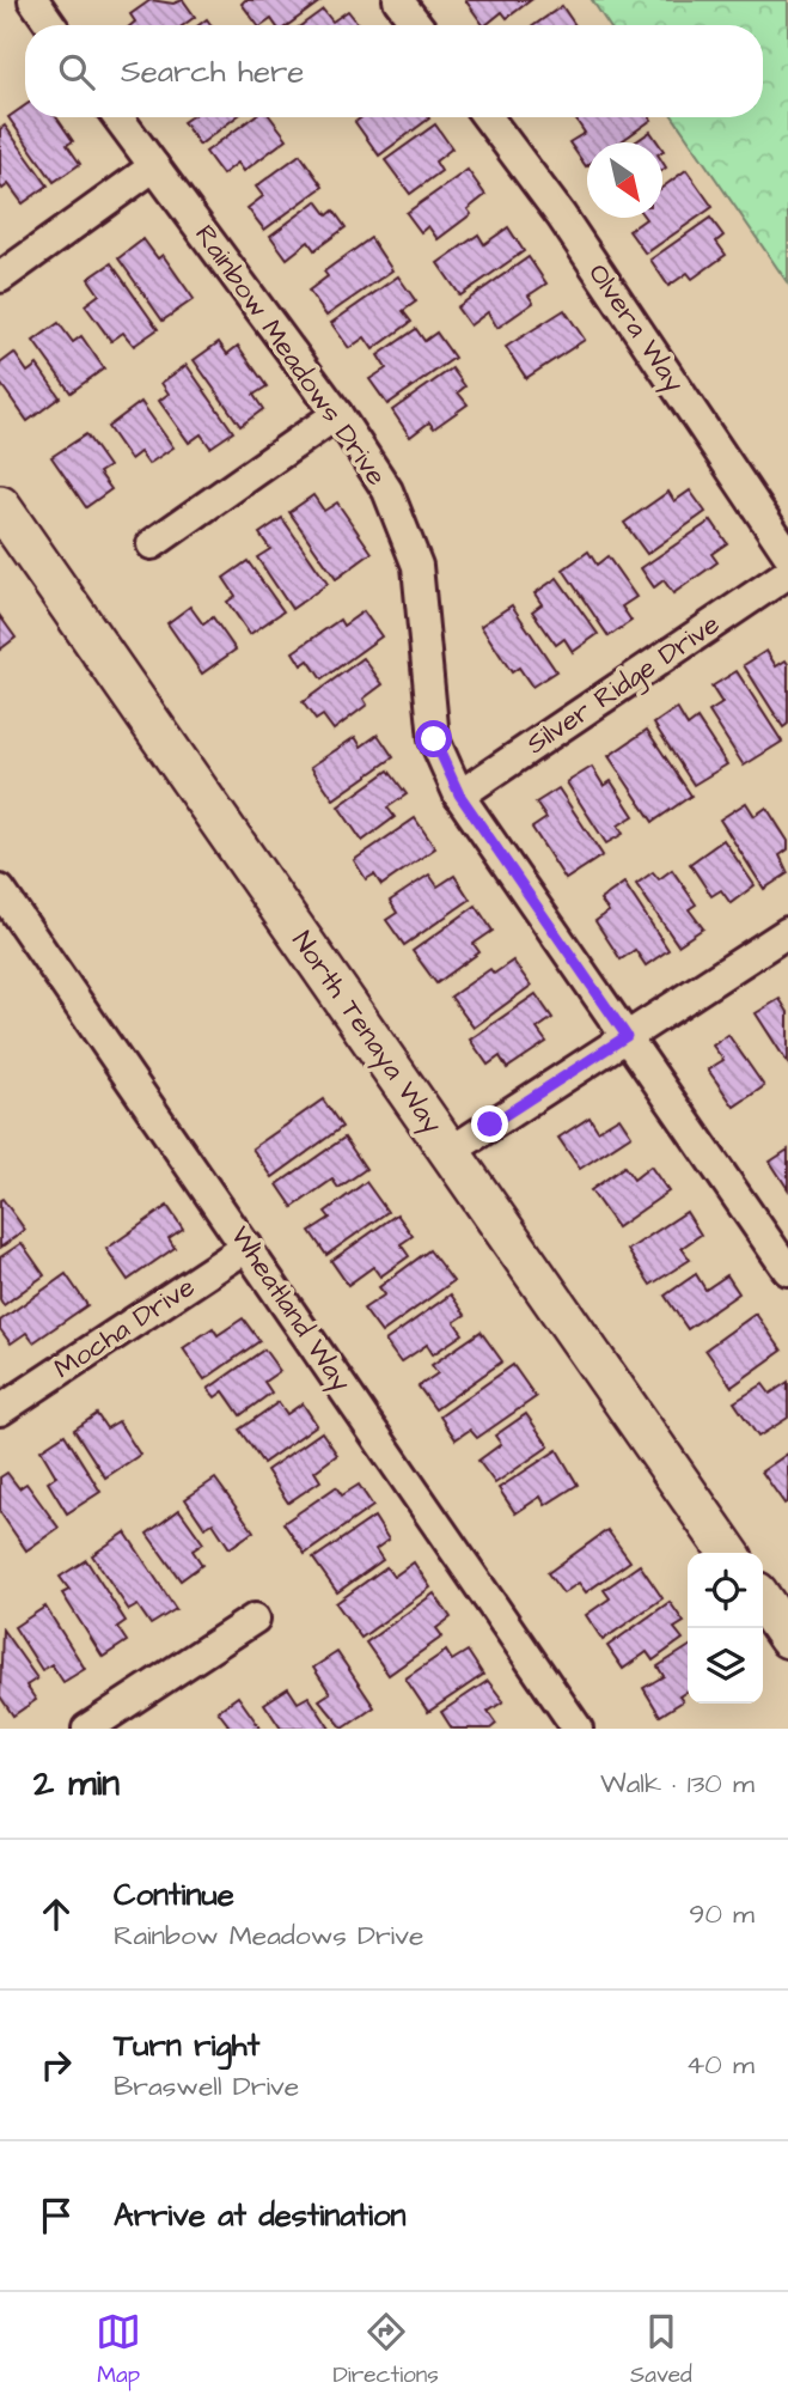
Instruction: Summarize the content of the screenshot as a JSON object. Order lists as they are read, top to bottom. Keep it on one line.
{"streets":{"main road":["North Tenaya Way"],"street":["Olvera Way","Rainbow Meadows Drive","Silver Ridge Drive","Wheatland Way","Mocha Drive"]},"crossings":[["Rainbow Meadows Drive","Silver Ridge Drive"],["Wheatland Way","Mocha Drive"]],"north":"bottom right","page":{"search":"Search here","heading":["2 min","Walk · 130 m"],"list":[["Continue","Rainbow Meadows Drive","90 m"],["Turn right","Braswell Drive","40 m"],"Arrive at destination"],"nav":["Map","Directions","Saved"]}}
